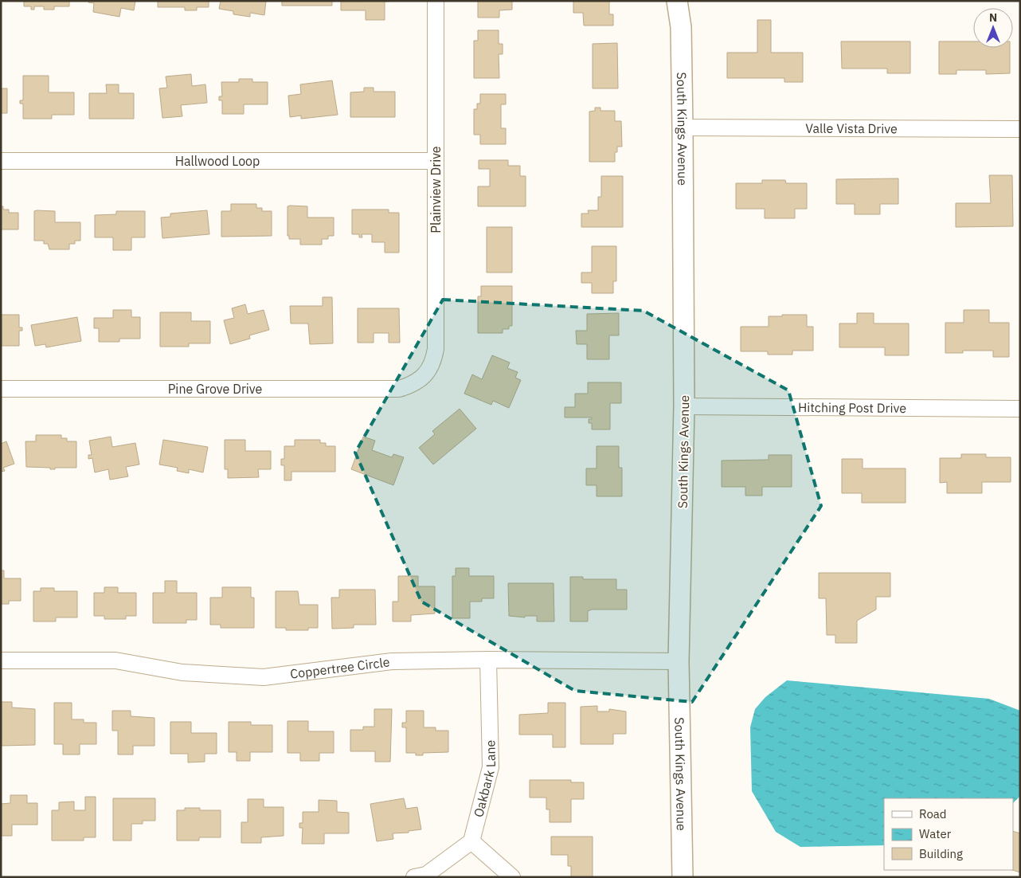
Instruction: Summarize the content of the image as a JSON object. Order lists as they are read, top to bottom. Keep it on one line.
{"streets":{"street":["Valle Vista Drive","South Kings Avenue","Hallwood Loop","Plainview Drive","Pine Grove Drive","Hitching Post Drive","Coppertree Circle","Oakbark Lane"]},"crossings":[["Valle Vista Drive","South Kings Avenue"],["South Kings Avenue","Hitching Post Drive"],["South Kings Avenue","Coppertree Circle"],["Hallwood Loop","Plainview Drive"],["Plainview Drive","Pine Grove Drive"],["Coppertree Circle","Oakbark Lane"]],"legend":["Road","Water","Building"],"north":"top"}
